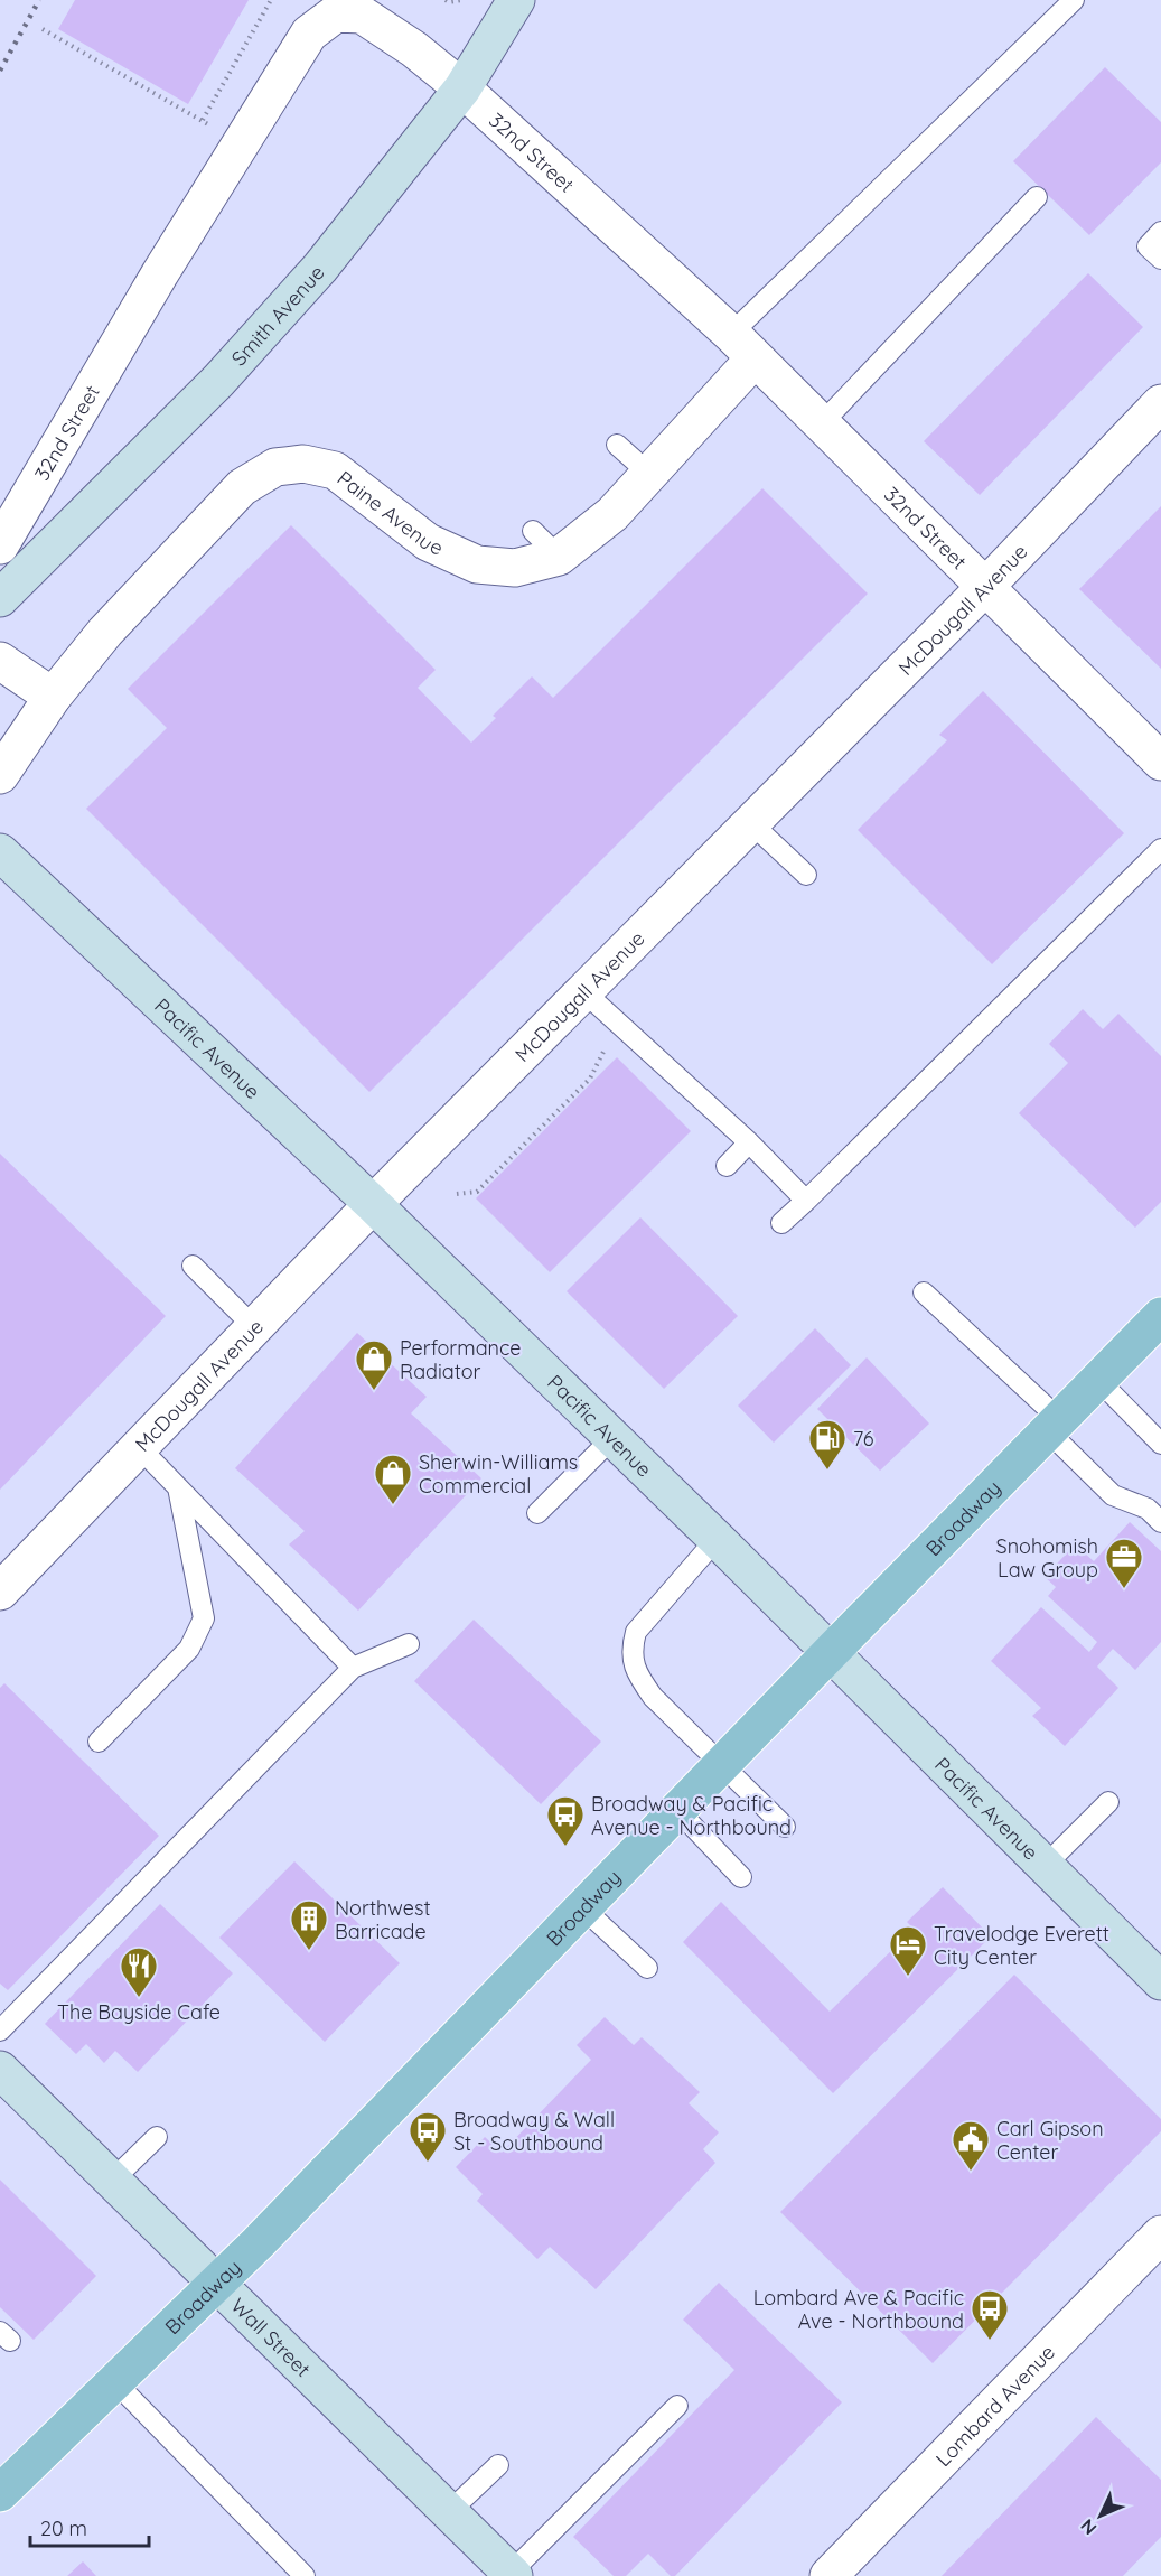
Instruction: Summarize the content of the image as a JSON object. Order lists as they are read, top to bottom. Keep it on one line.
{"streets":{"main road":["Broadway"],"street":["32nd Street","Smith Avenue","Paine Avenue","McDougall Avenue","Pacific Avenue","Wall Street","Lombard Avenue"]},"crossings":[["32nd Street","Smith Avenue"],["32nd Street","Paine Avenue"],["32nd Street","McDougall Avenue"],["McDougall Avenue","Pacific Avenue"],["Pacific Avenue","Broadway"],["Broadway","Wall Street"]],"places":{"shop":["Performance Radiator","Sherwin-Williams Commercial"],"fuel station":["76"],"office":["Snohomish Law Group"],"bus stop":["Broadway & Pacific Avenue - Northbound","Broadway & Wall St - Southbound","Lombard Ave & Pacific Ave - Northbound"],"building":["Northwest Barricade"],"hotel":["Travelodge Everett City Center"],"restaurant":["The Bayside Cafe"],"public building":["Carl Gipson Center"]},"scale_bar":"20 m","north":"bottom left"}
